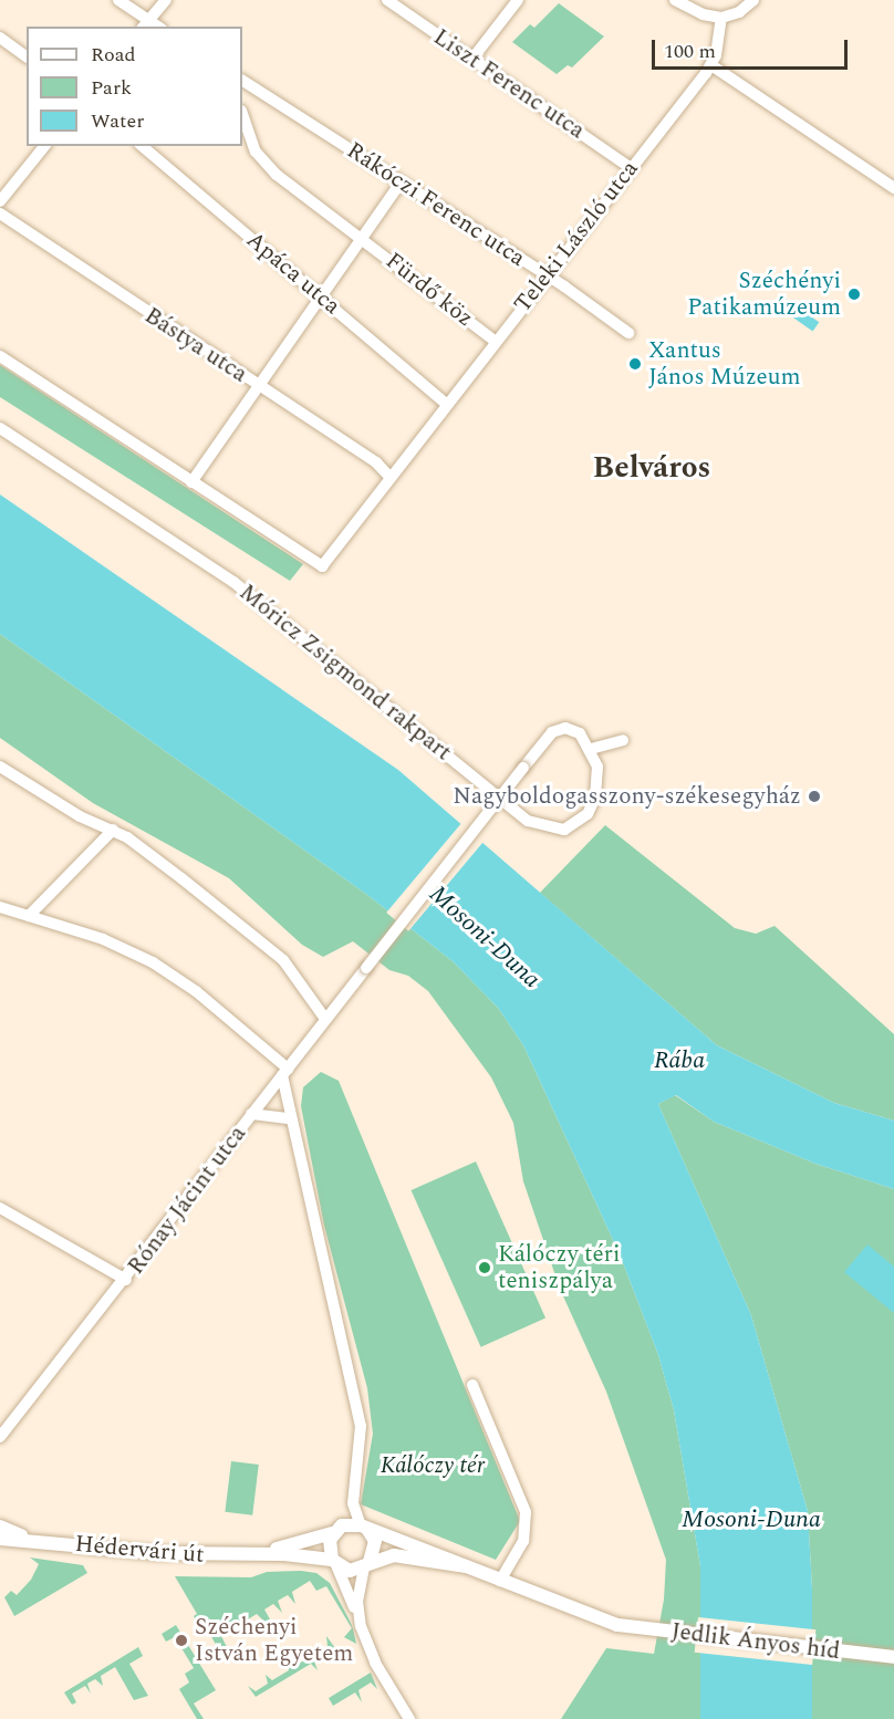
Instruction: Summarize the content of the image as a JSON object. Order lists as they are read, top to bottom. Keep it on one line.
{"streets":{"street":["Liszt Ferenc utca","Rákóczi Ferenc utca","Teleki László utca","Apáca utca","Fürdő köz","Bástya utca","Móricz Zsigmond rakpart","Rónay Jácint utca","Hédervári út","Jedlik Ányos híd"]},"crossings":[["Liszt Ferenc utca","Teleki László utca"],["Rákóczi Ferenc utca","Teleki László utca"],["Teleki László utca","Apáca utca"],["Teleki László utca","Fürdő köz"],["Teleki László utca","Bástya utca"],["Móricz Zsigmond rakpart","Rónay Jácint utca"]],"districts":["Belváros"],"water":["Mosoni-Duna","Rába"],"parks":["Kálóczy tér"],"places":["Széchényi Patikamúzeum","Xantus János Múzeum","Nagyboldogasszony-székesegyház","Kálóczy téri teniszpálya","Széchenyi István Egyetem"],"legend":["Road","Park","Water"],"scale_bar":"100 m"}
